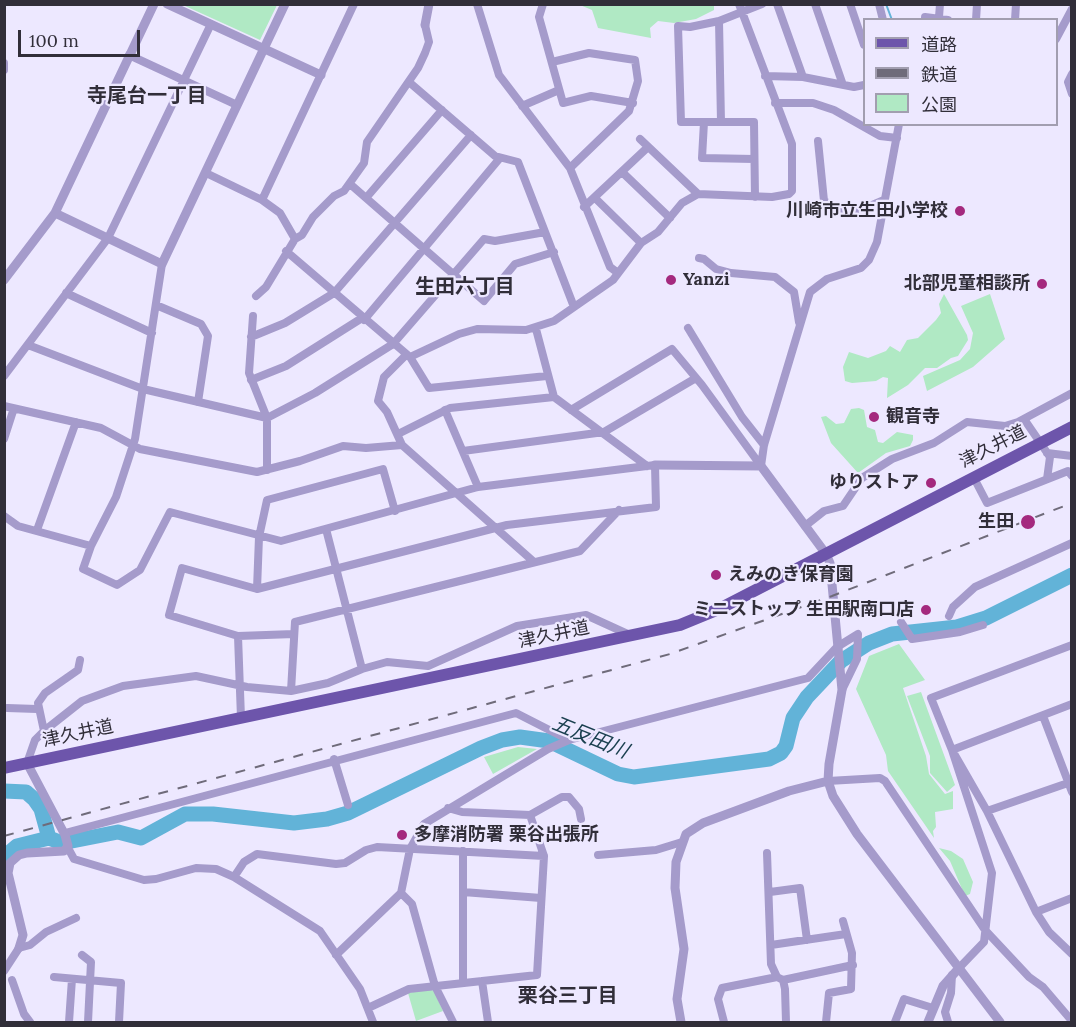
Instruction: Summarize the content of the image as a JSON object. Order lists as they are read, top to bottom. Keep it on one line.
{"streets":{"main road":["津久井道"]},"districts":["寺尾台一丁目","生田六丁目","栗谷三丁目"],"water":["五反田川"],"places":["川崎市立生田小学校","Yanzi","北部児童相談所","観音寺","ゆりストア","生田","えみのき保育園","ミニストップ 生田駅南口店","多摩消防署 栗谷出張所"],"legend":["道路","鉄道","公園"],"scale_bar":"100 m"}
